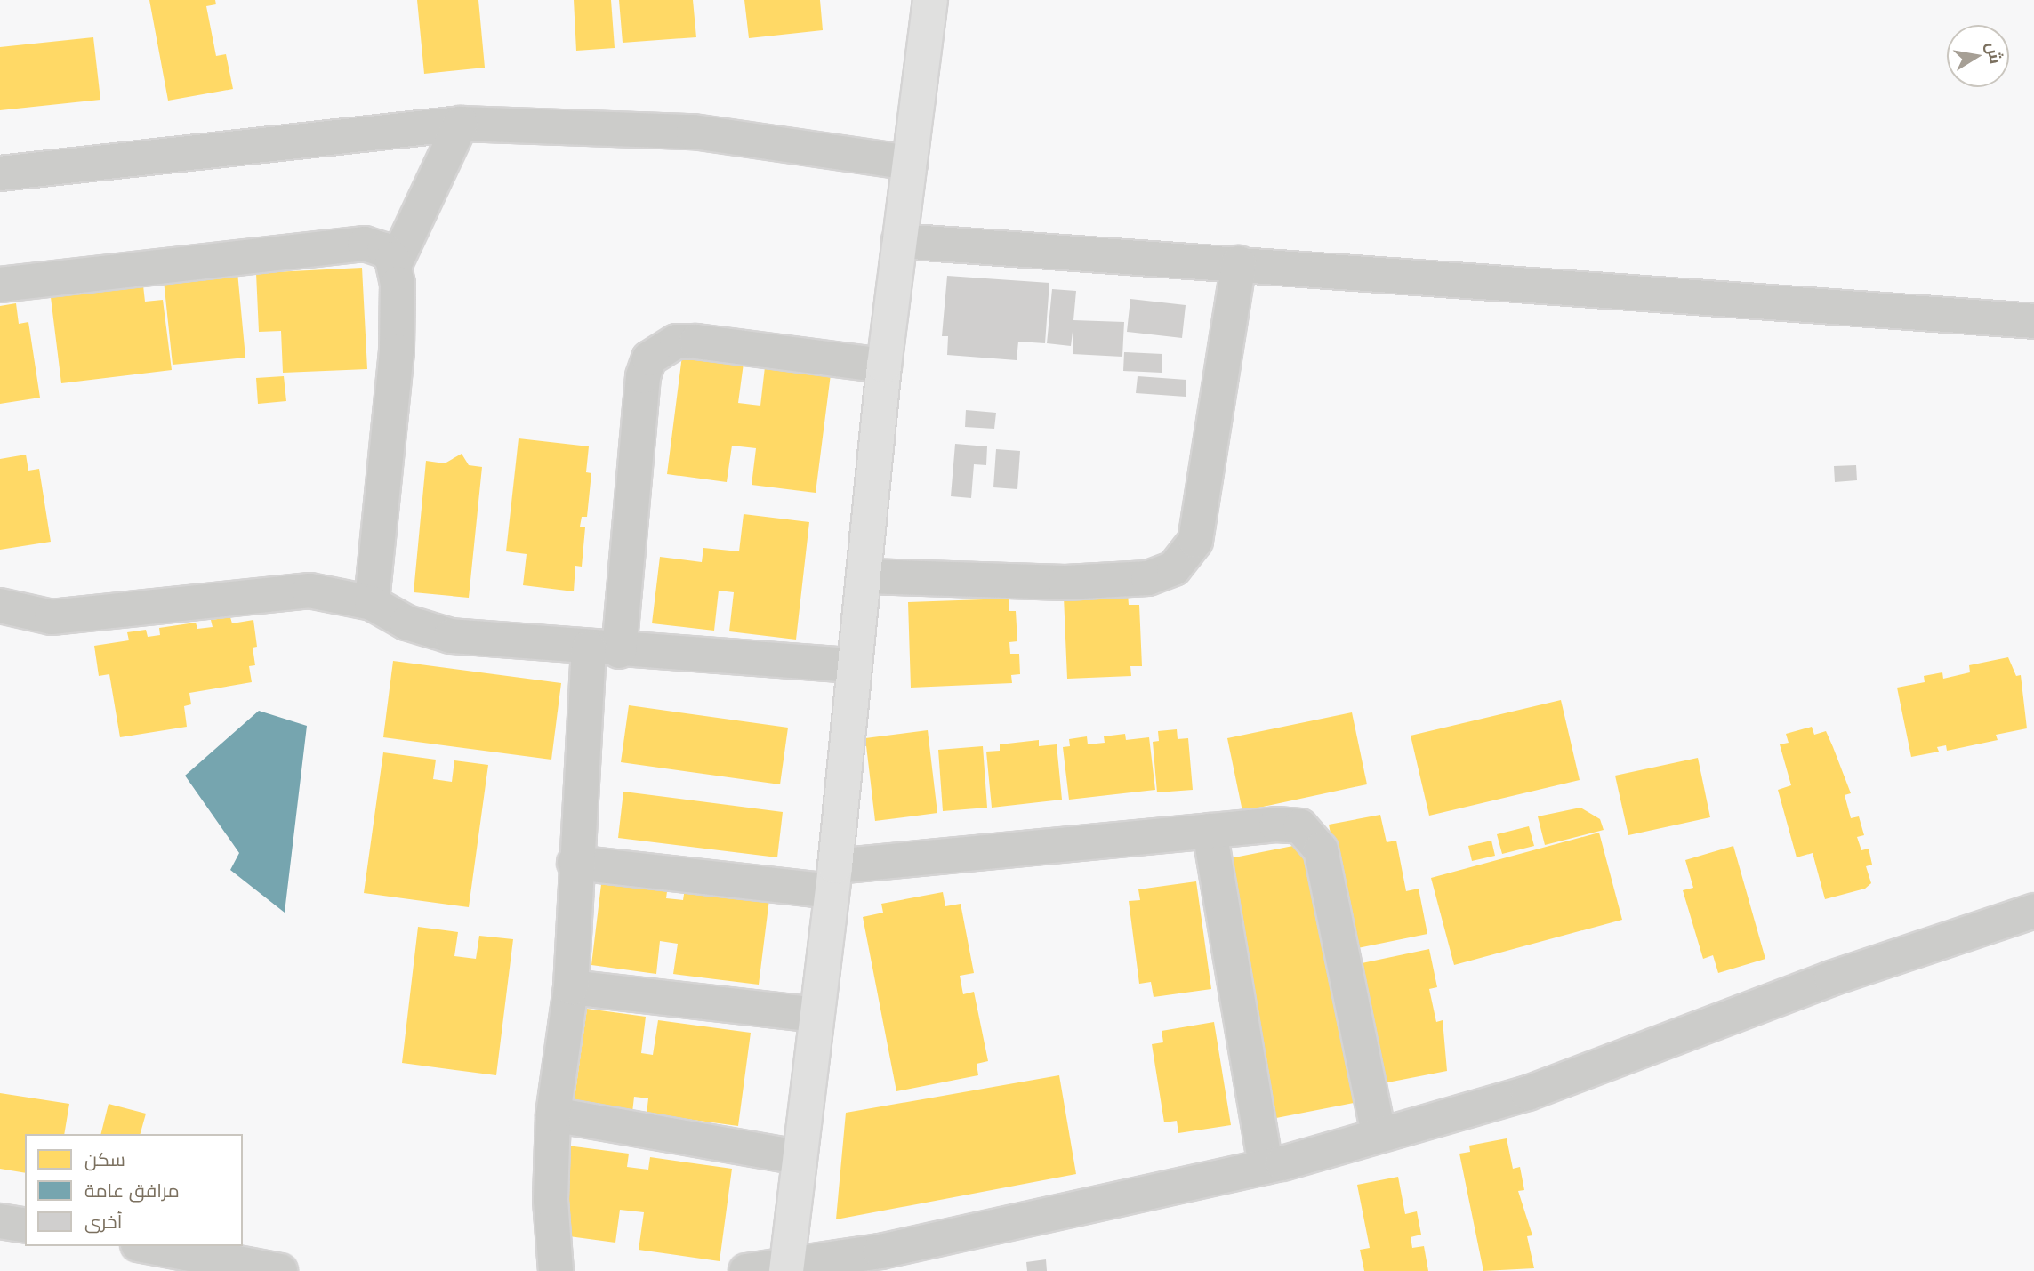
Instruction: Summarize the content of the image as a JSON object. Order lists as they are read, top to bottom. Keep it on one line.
{"legend":["سكن","مرافق عامة","أخرى"],"north":"right"}
